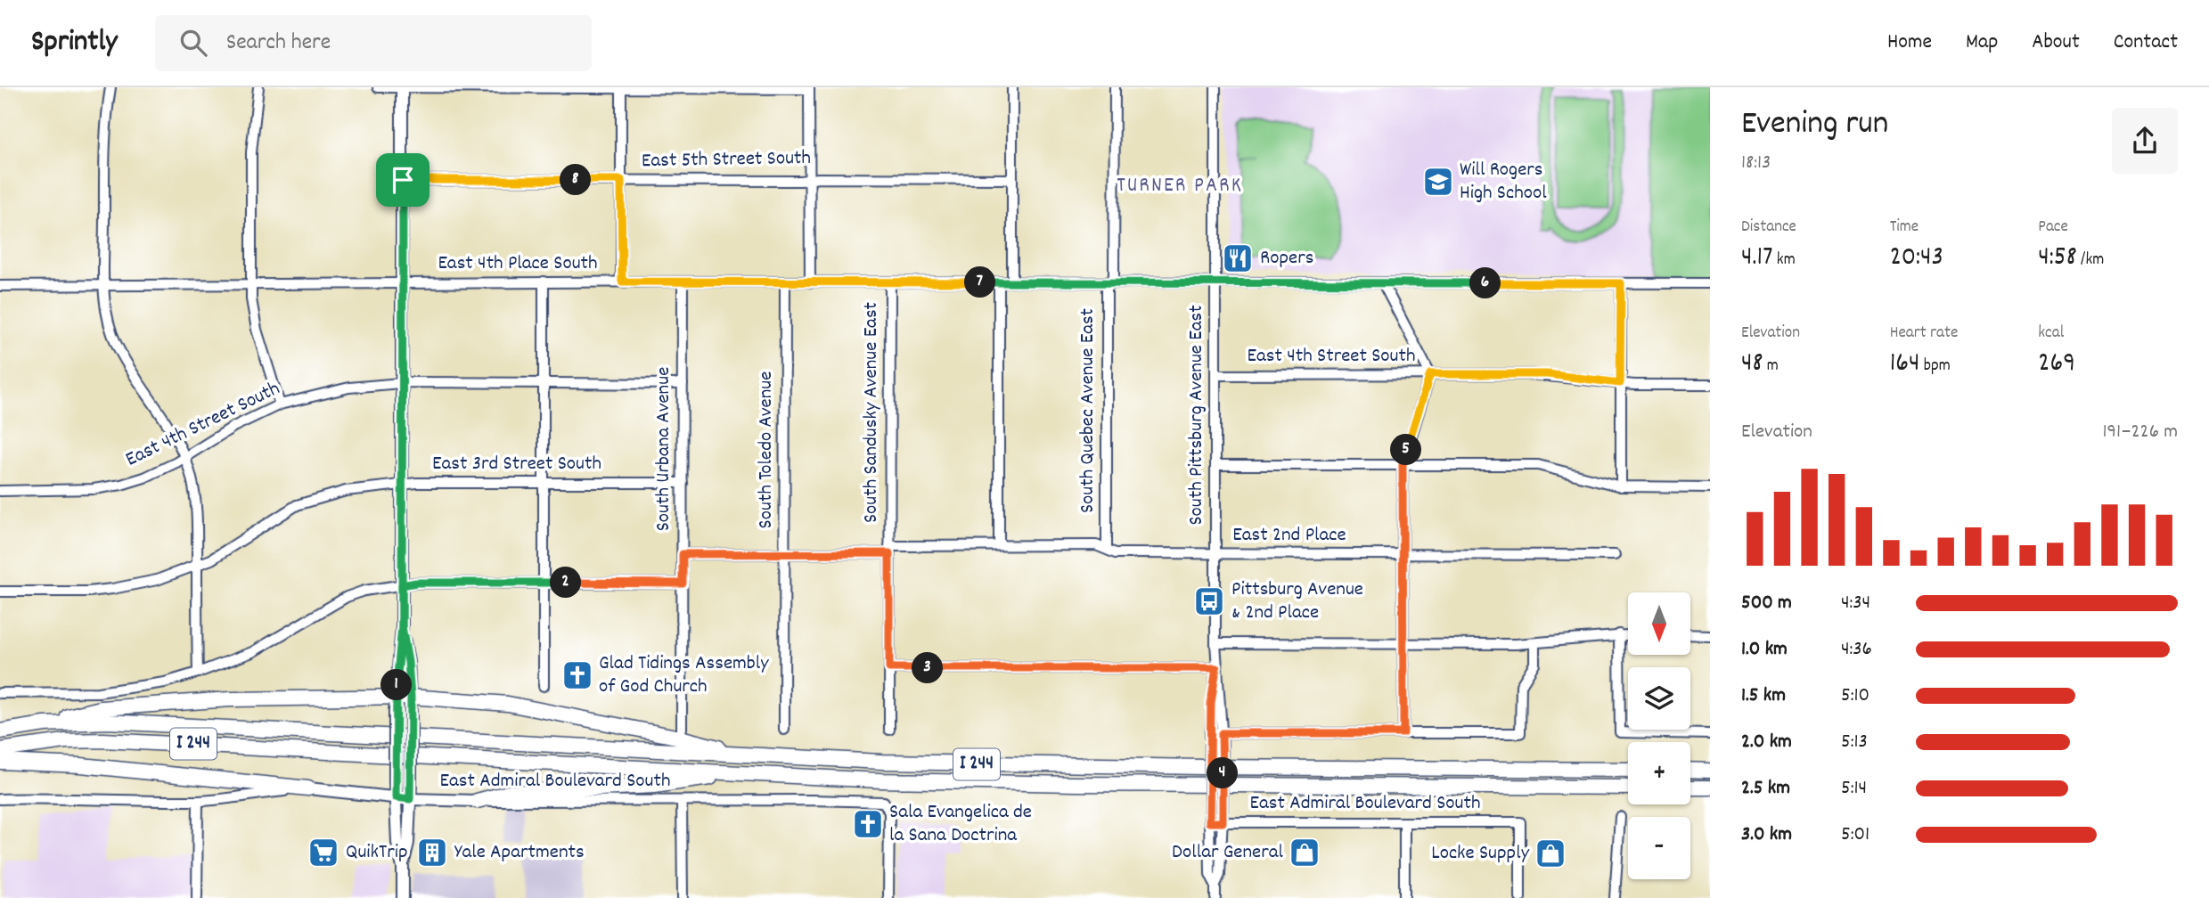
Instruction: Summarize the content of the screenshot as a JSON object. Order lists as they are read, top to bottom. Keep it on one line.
{"streets":{"highway":["I 244"],"main road":["East Admiral Boulevard South"],"street":["East 5th Street South","East 4th Place South","East 4th Street South","South Quebec Avenue East","South Sandusky Avenue East","South Pittsburg Avenue East","South Urbana Avenue","South Toledo Avenue","East 3rd Street South","East 2nd Place"]},"crossings":[["East 4th Place South","South Quebec Avenue East"],["East 4th Place South","South Sandusky Avenue East"],["East 4th Place South","South Pittsburg Avenue East"],["East 4th Place South","South Urbana Avenue"],["East 4th Place South","South Toledo Avenue"],["East 4th Street South","South Pittsburg Avenue East"],["East 4th Street South","South Urbana Avenue"],["South Quebec Avenue East","East 2nd Place"],["South Sandusky Avenue East","East 2nd Place"],["South Pittsburg Avenue East","East 2nd Place"],["South Pittsburg Avenue East","East Admiral Boulevard South"],["South Urbana Avenue","East 3rd Street South"],["South Urbana Avenue","East 2nd Place"],["South Toledo Avenue","East 2nd Place"]],"districts":["TURNER PARK"],"places":{"school or university":["Will Rogers High School"],"restaurant":["Ropers"],"bus stop":["Pittsburg Avenue & 2nd Place"],"church":["Glad Tidings Assembly of God Church","Sala Evangelica de la Sana Doctrina"],"supermarket":["QuikTrip"],"building":["Yale Apartments"],"shop":["Dollar General","Locke Supply"]},"north":"bottom","page":{"header":"Sprintly","search":"Search here","nav":["Home","Map","About","Contact"],"heading":["Evening run","18:13"],"pins":["8","7","6","5","2","3","1","4"],"stats":[["Distance","4.17 km"],["Time","20:43"],["Pace","4:58 /km"],["Elevation","48 m"],["Heart rate","164 bpm"],["kcal","269"]],"chart":["Elevation","191–226 m"],"list":[{"name":"500 m","note":"4:34"},{"name":"1.0 km","note":"4:36"},{"name":"1.5 km","note":"5:10"},{"name":"2.0 km","note":"5:13"},{"name":"2.5 km","note":"5:14"},{"name":"3.0 km","note":"5:01"}],"map_buttons":["+","−"]}}
